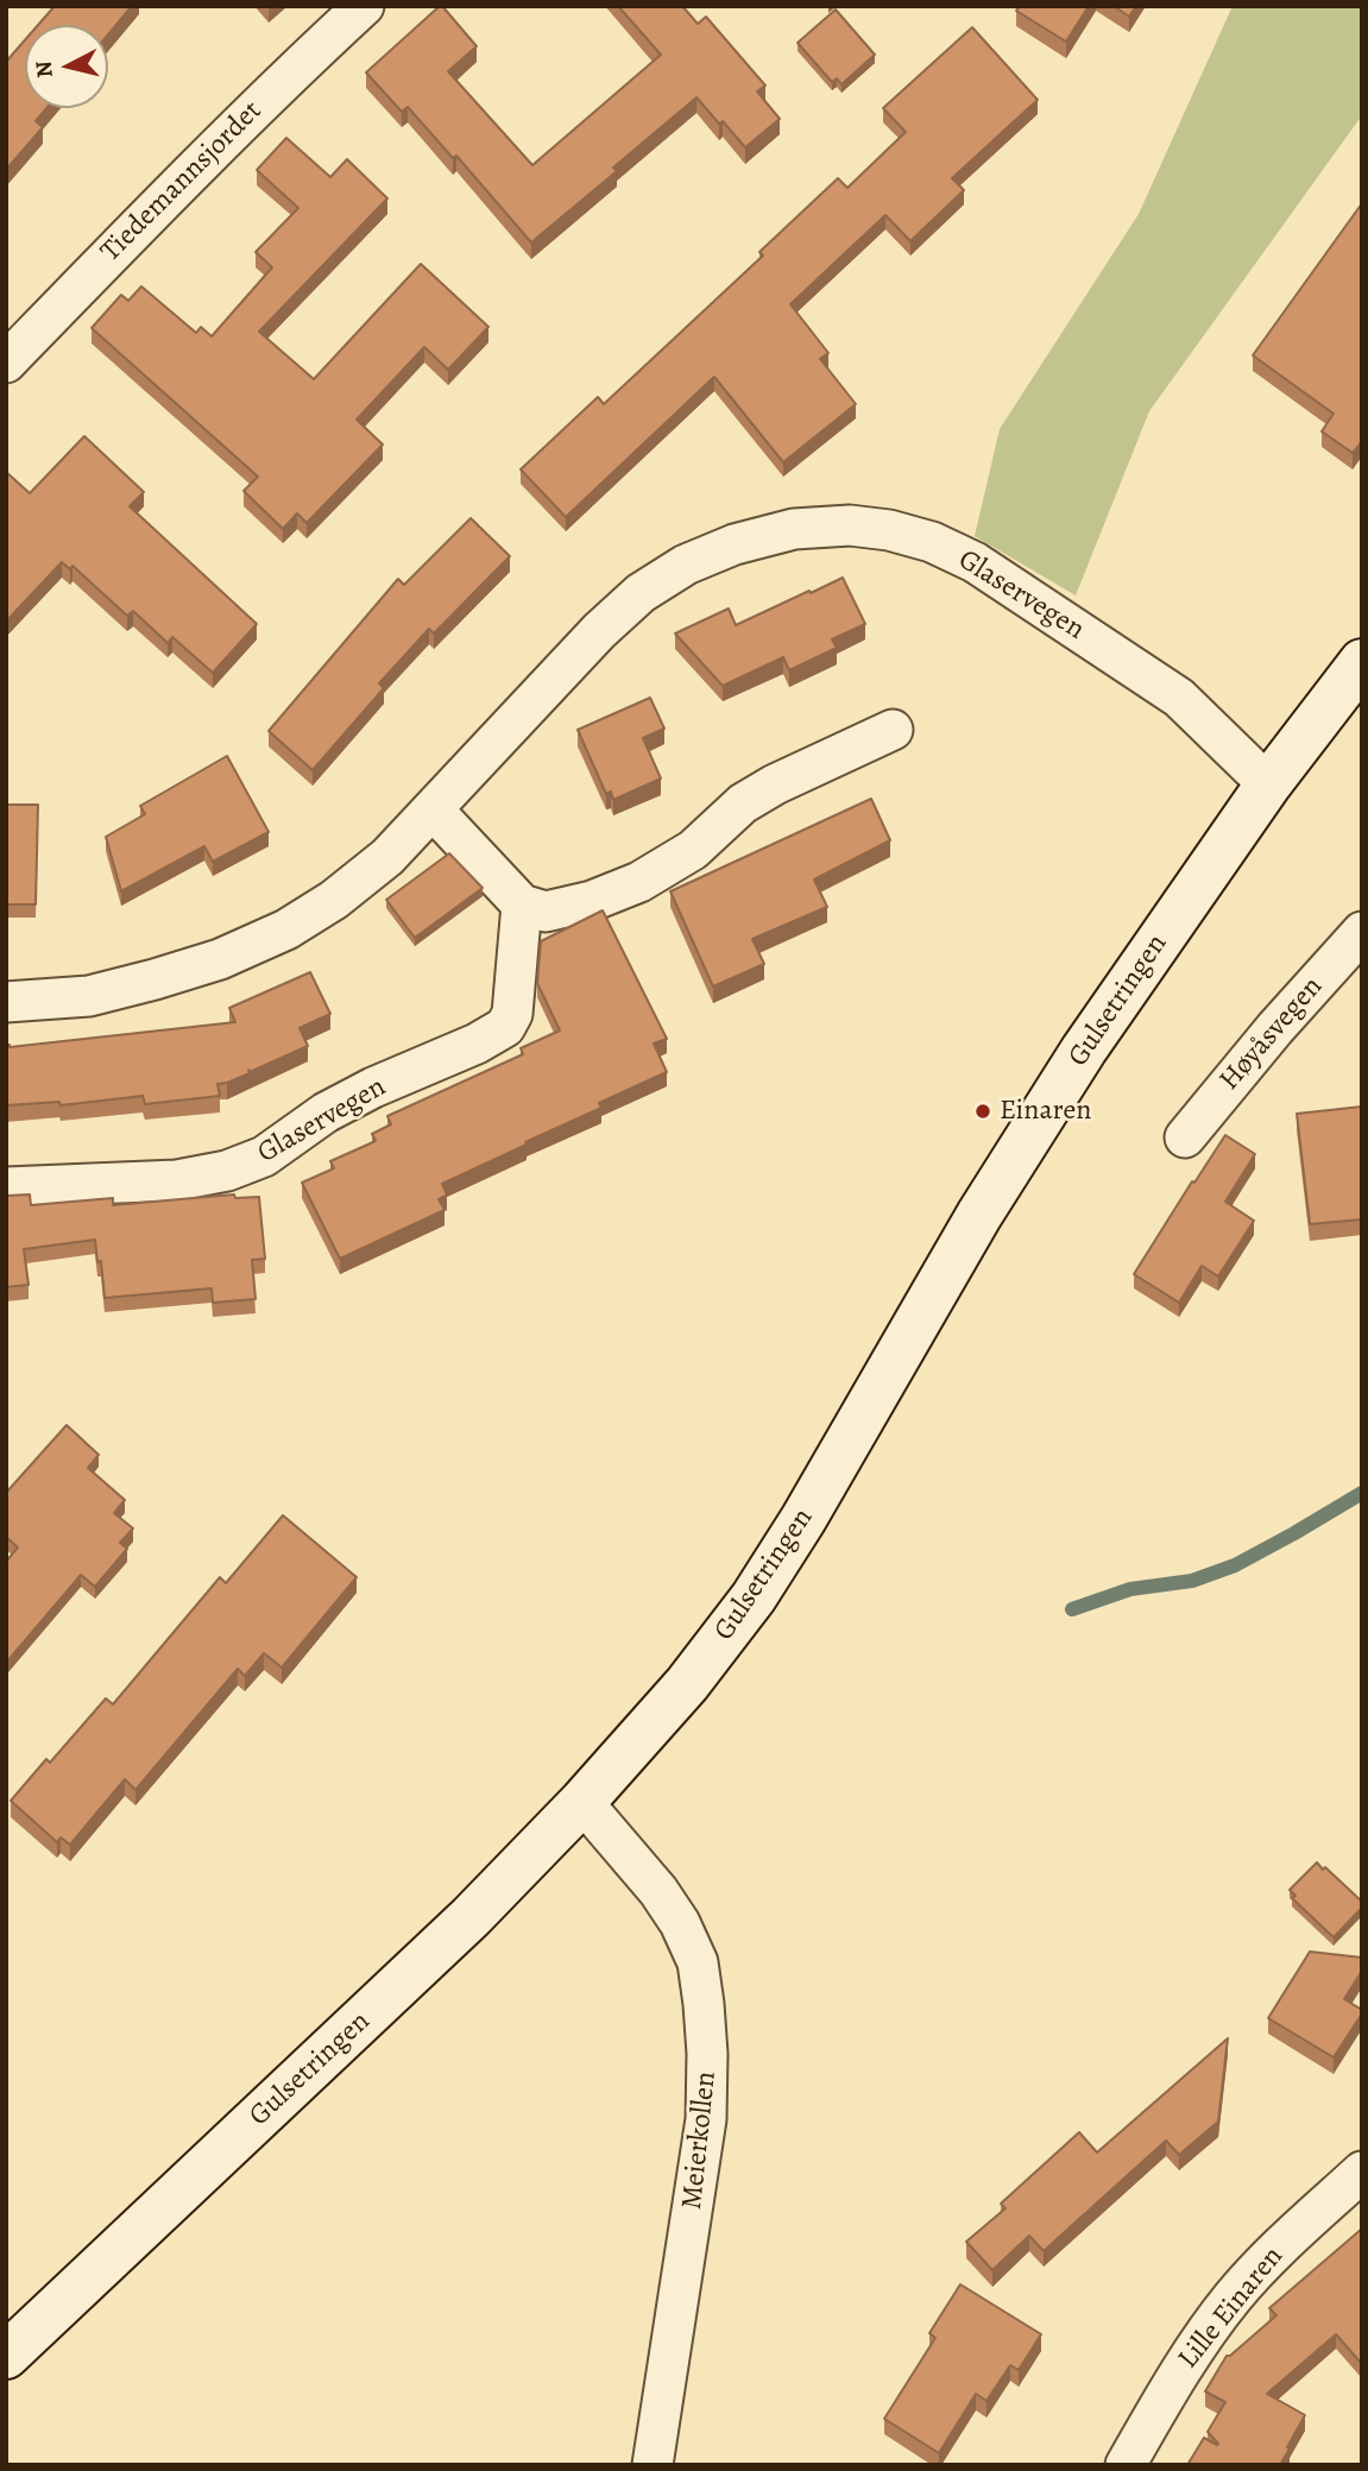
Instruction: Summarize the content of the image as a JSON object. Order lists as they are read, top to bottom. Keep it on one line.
{"streets":{"street":["Tiedemannsjordet","Glaservegen","Gulsetringen","Høyåsvegen","Meierkollen","Lille Einaren"]},"crossings":[["Glaservegen","Gulsetringen"],["Gulsetringen","Meierkollen"]],"places":["Einaren"],"north":"left"}
